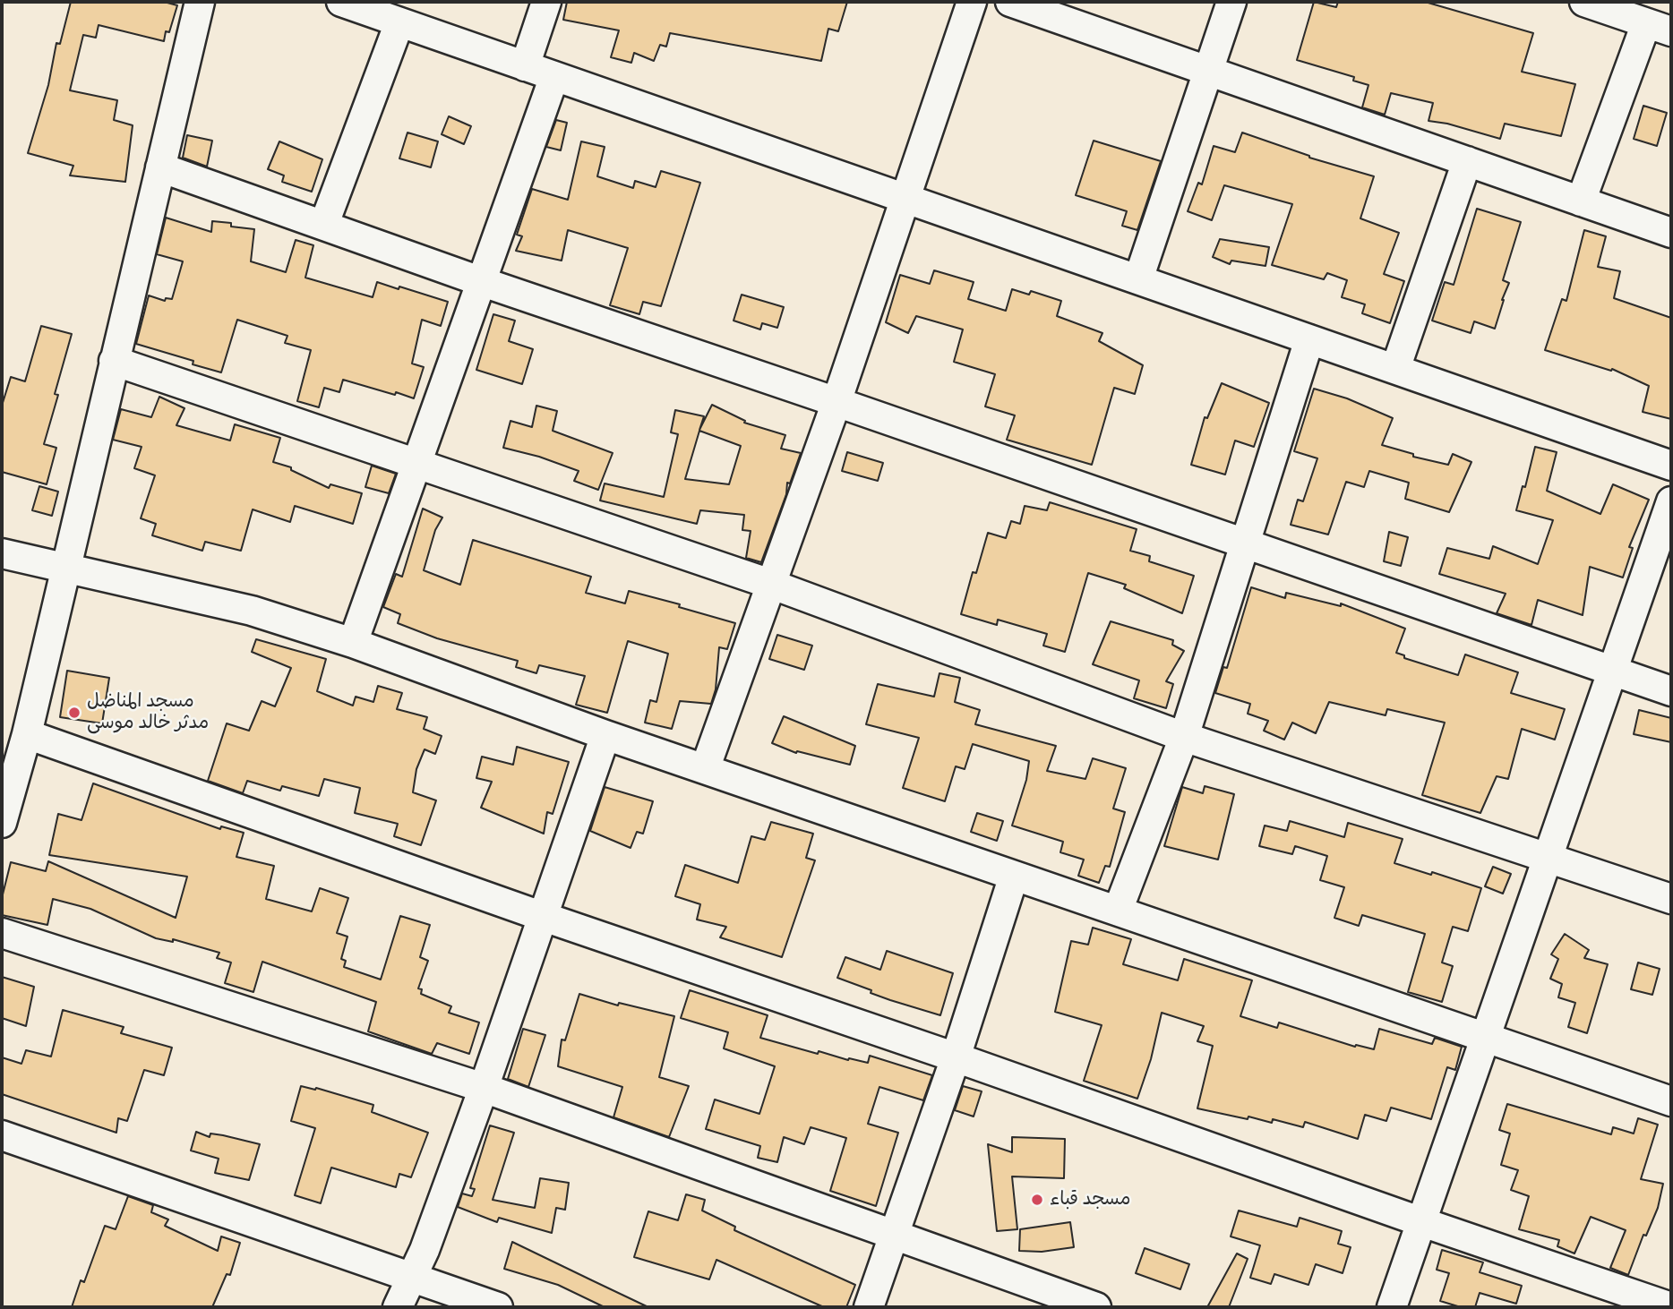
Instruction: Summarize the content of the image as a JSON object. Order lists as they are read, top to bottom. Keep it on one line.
{"places":["مسجد المناضل مدثر خالد موسى","مسجد قباء"]}
